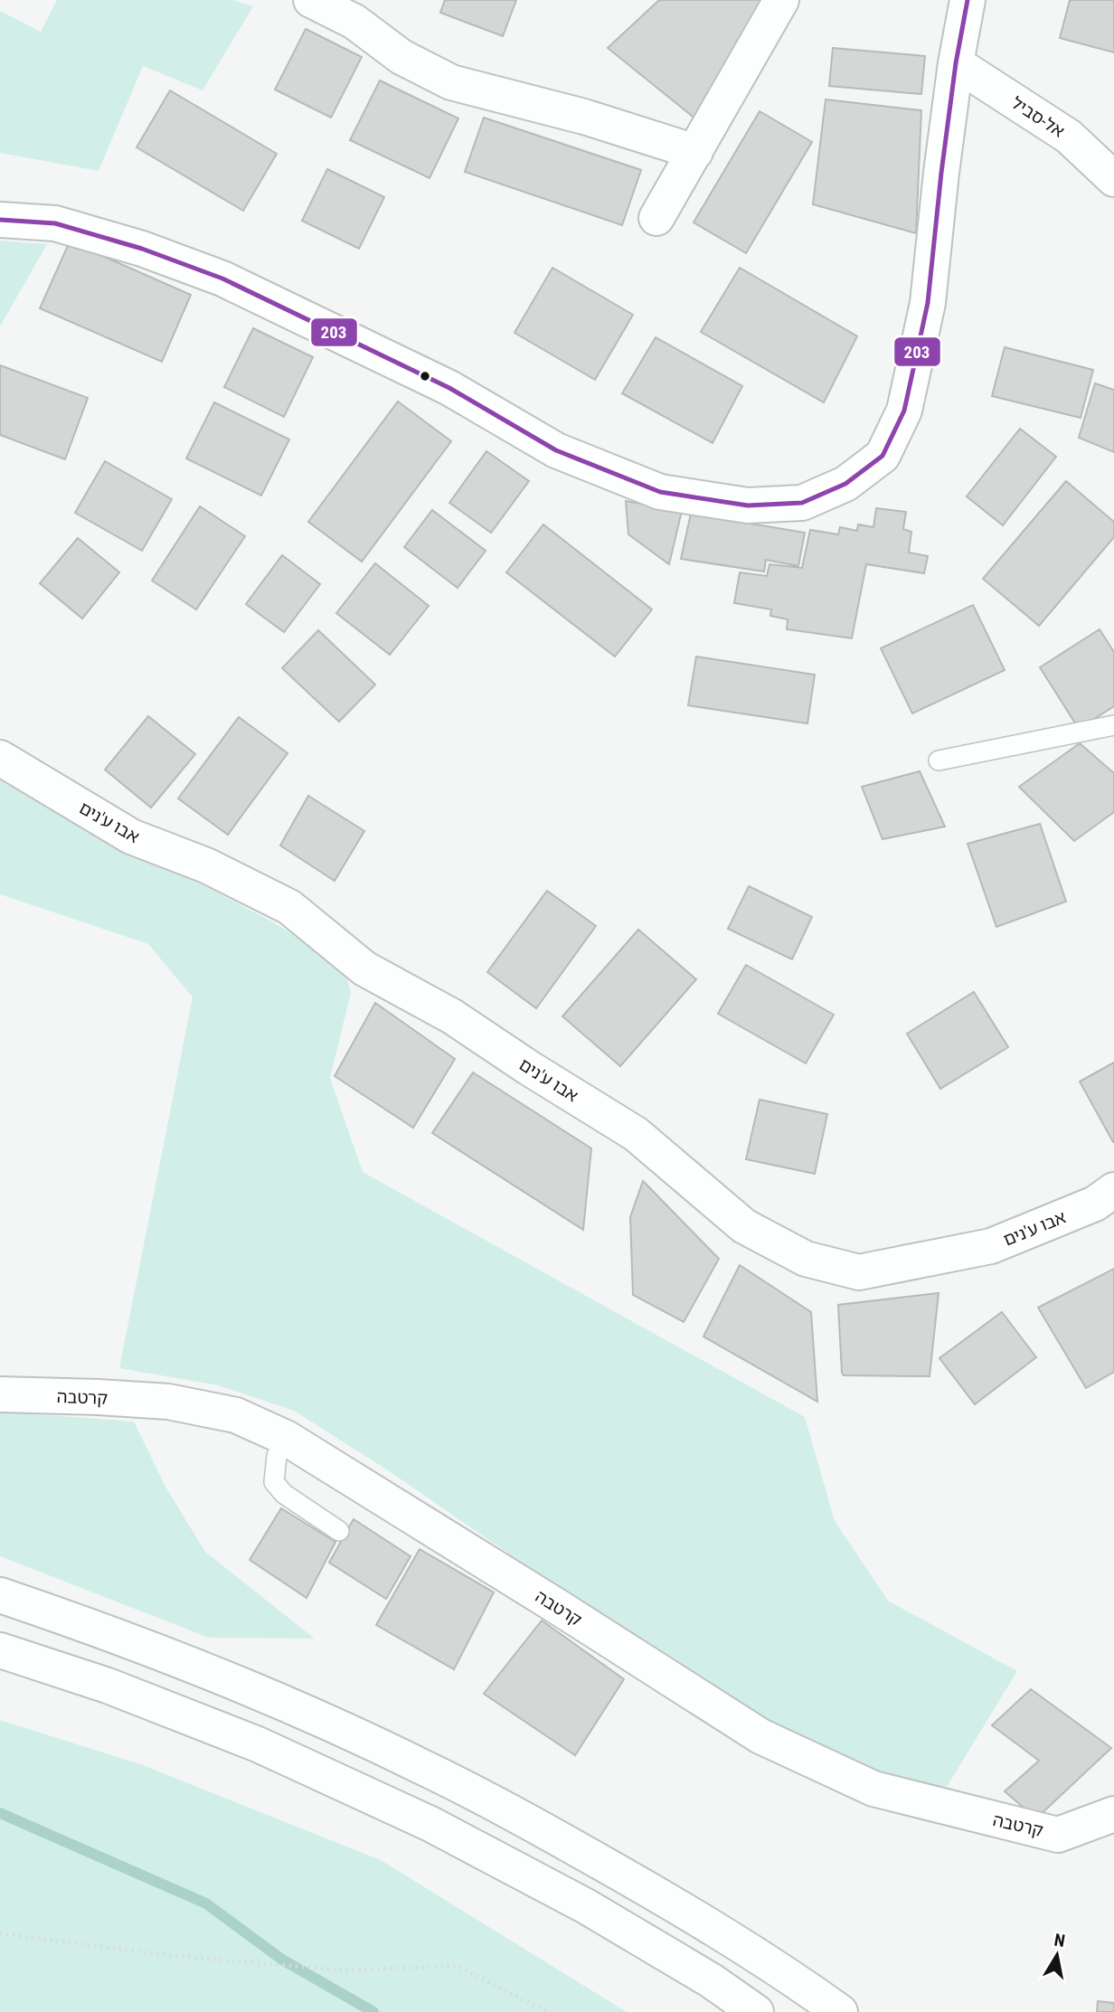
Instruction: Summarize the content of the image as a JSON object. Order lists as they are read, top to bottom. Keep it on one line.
{"streets":{"street":["אל-סביל","אבו ע'נים","קרטבה"]},"lines":["transit line 203"],"north":"top"}
